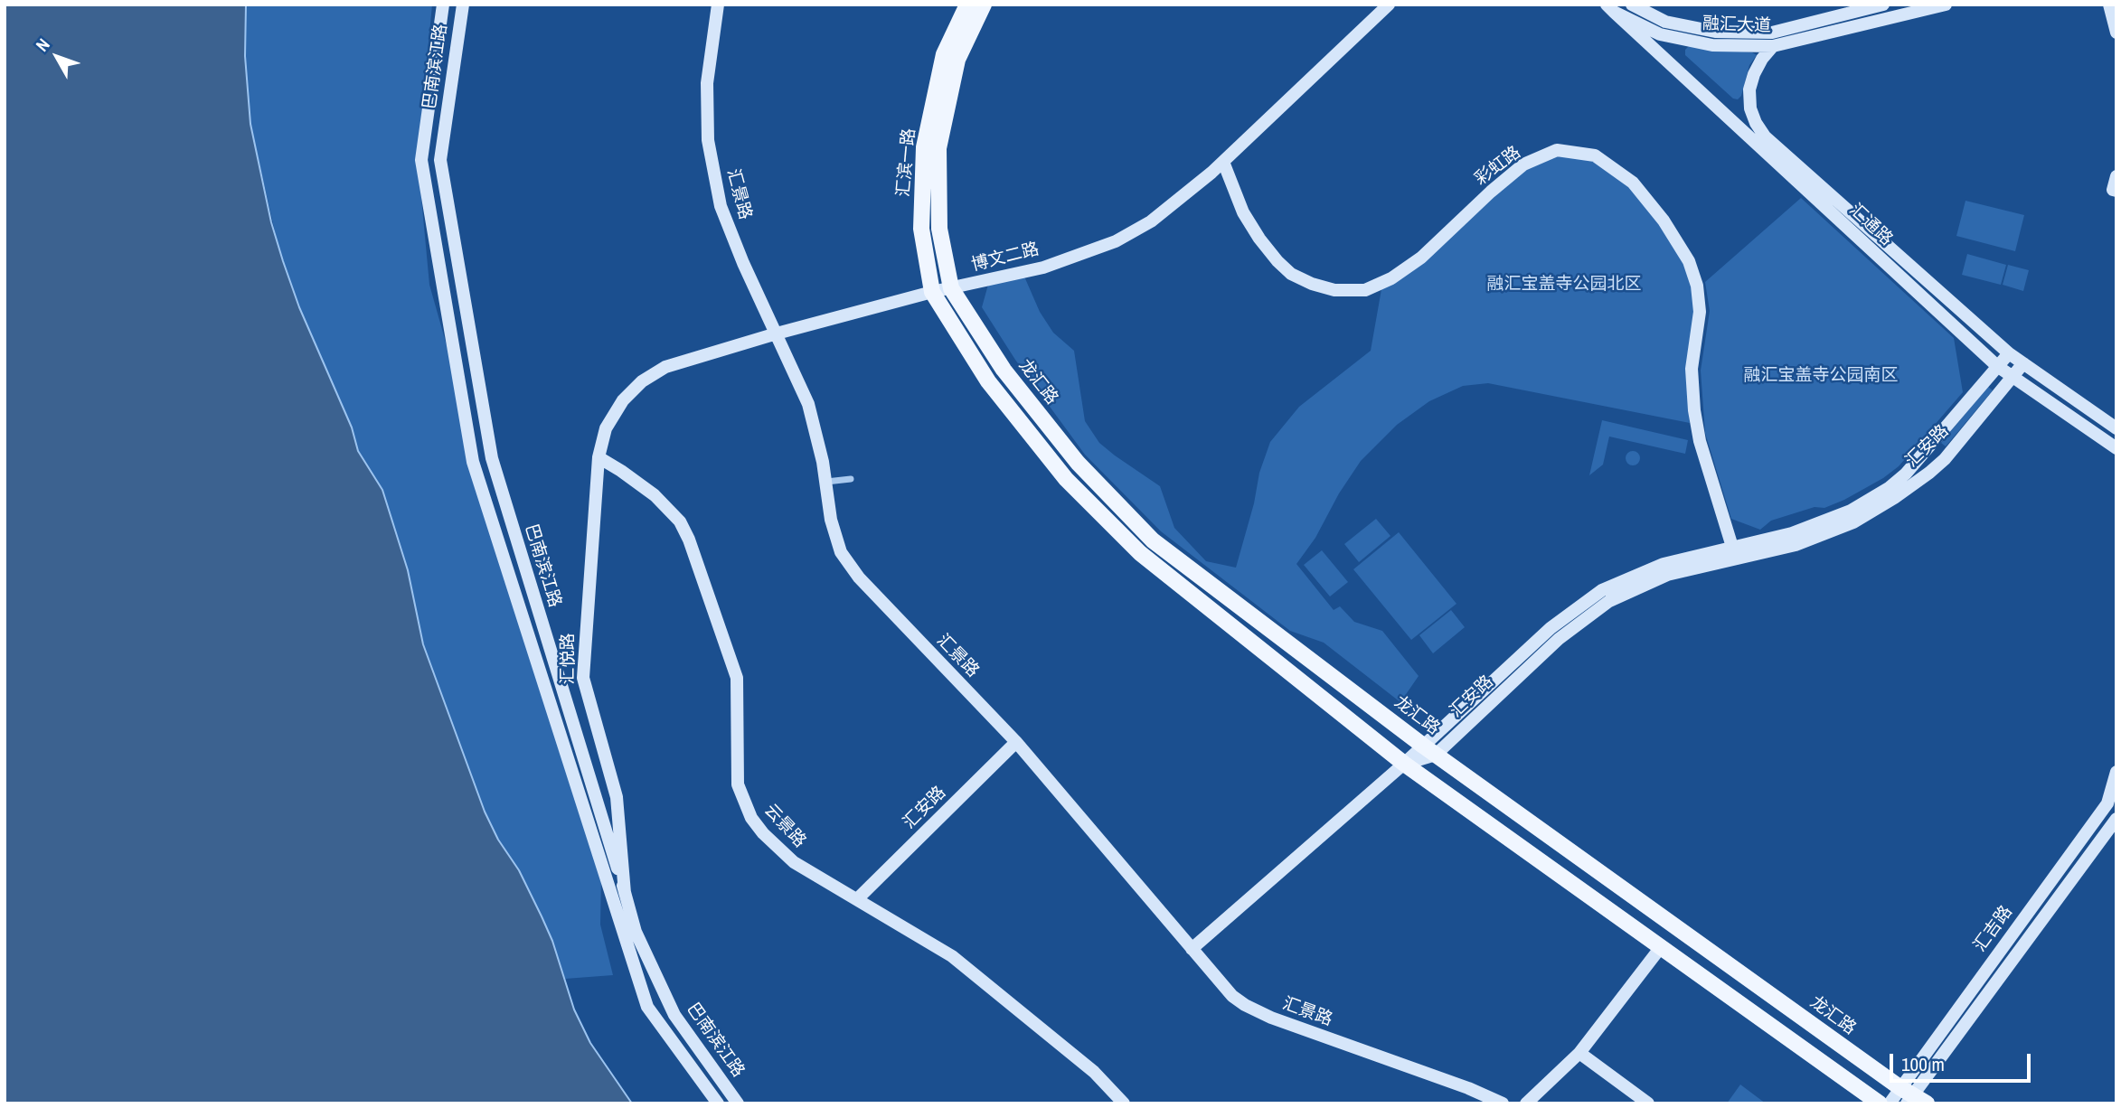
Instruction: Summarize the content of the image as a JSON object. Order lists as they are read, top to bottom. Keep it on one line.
{"streets":{"main road":["汇滨一路","龙汇路"],"street":["融汇大道","巴南滨江路","彩虹路","汇景路","汇通路","博文二路","汇安路","汇悦路","云景路","汇吉路"]},"crossings":[["融汇大道","汇通路"],["巴南滨江路","汇悦路"],["汇滨一路","博文二路"],["汇滨一路","龙汇路"],["彩虹路","博文二路"],["彩虹路","汇安路"],["汇景路","博文二路"],["汇景路","汇安路"],["汇通路","汇安路"],["博文二路","龙汇路"],["博文二路","汇悦路"],["博文二路","云景路"],["龙汇路","汇安路"],["龙汇路","汇吉路"],["汇安路","云景路"],["汇悦路","云景路"]],"parks":["融汇宝盖寺公园北区","融汇宝盖寺公园南区"],"scale_bar":"100 m","north":"top left"}
